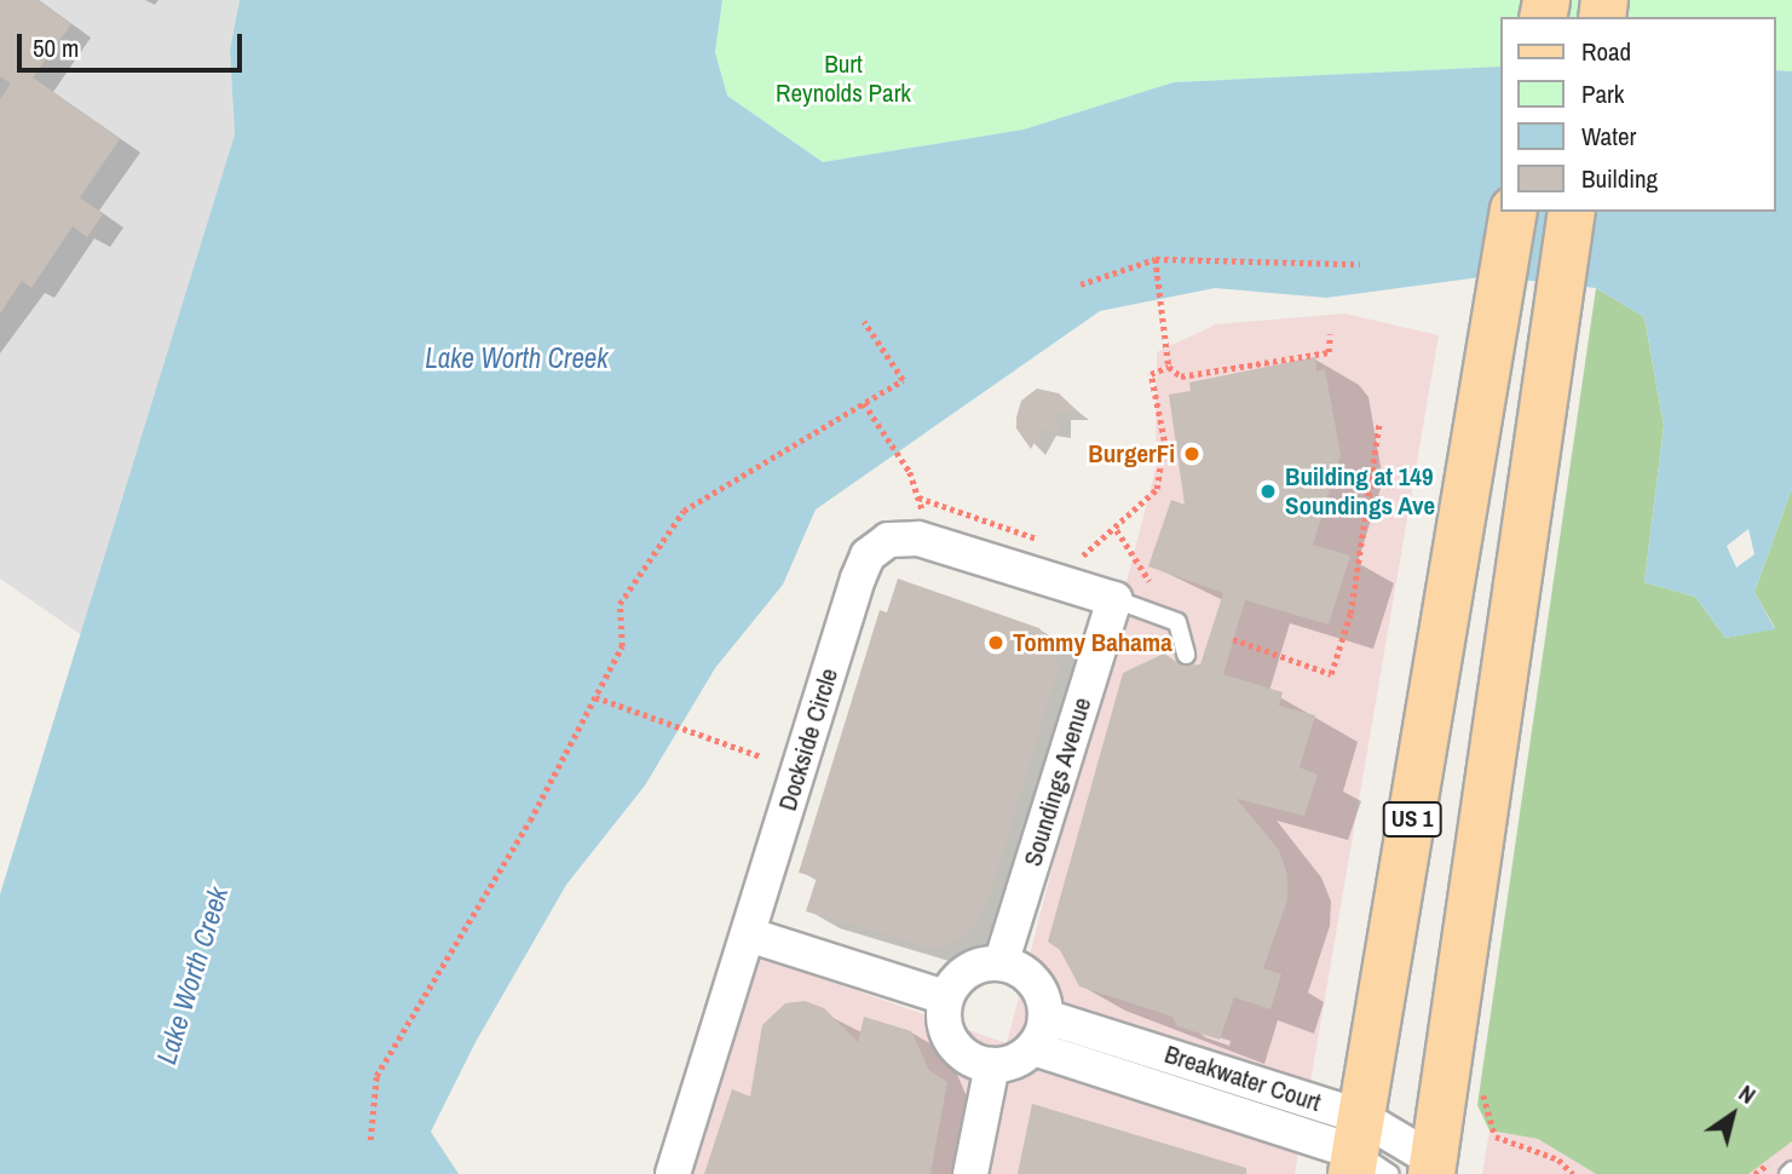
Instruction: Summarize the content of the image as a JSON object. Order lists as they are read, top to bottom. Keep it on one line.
{"streets":{"main road":["US 1"],"street":["Dockside Circle","Soundings Avenue","Breakwater Court"]},"crossings":[["Dockside Circle","Soundings Avenue"],["Soundings Avenue","Breakwater Court"],["US 1","Breakwater Court"]],"water":["Lake Worth Creek"],"parks":["Burt Reynolds Park"],"places":["BurgerFi","Building at 149 Soundings Ave","Tommy Bahama"],"legend":["Road","Park","Water","Building"],"scale_bar":"50 m","north":"top right"}
